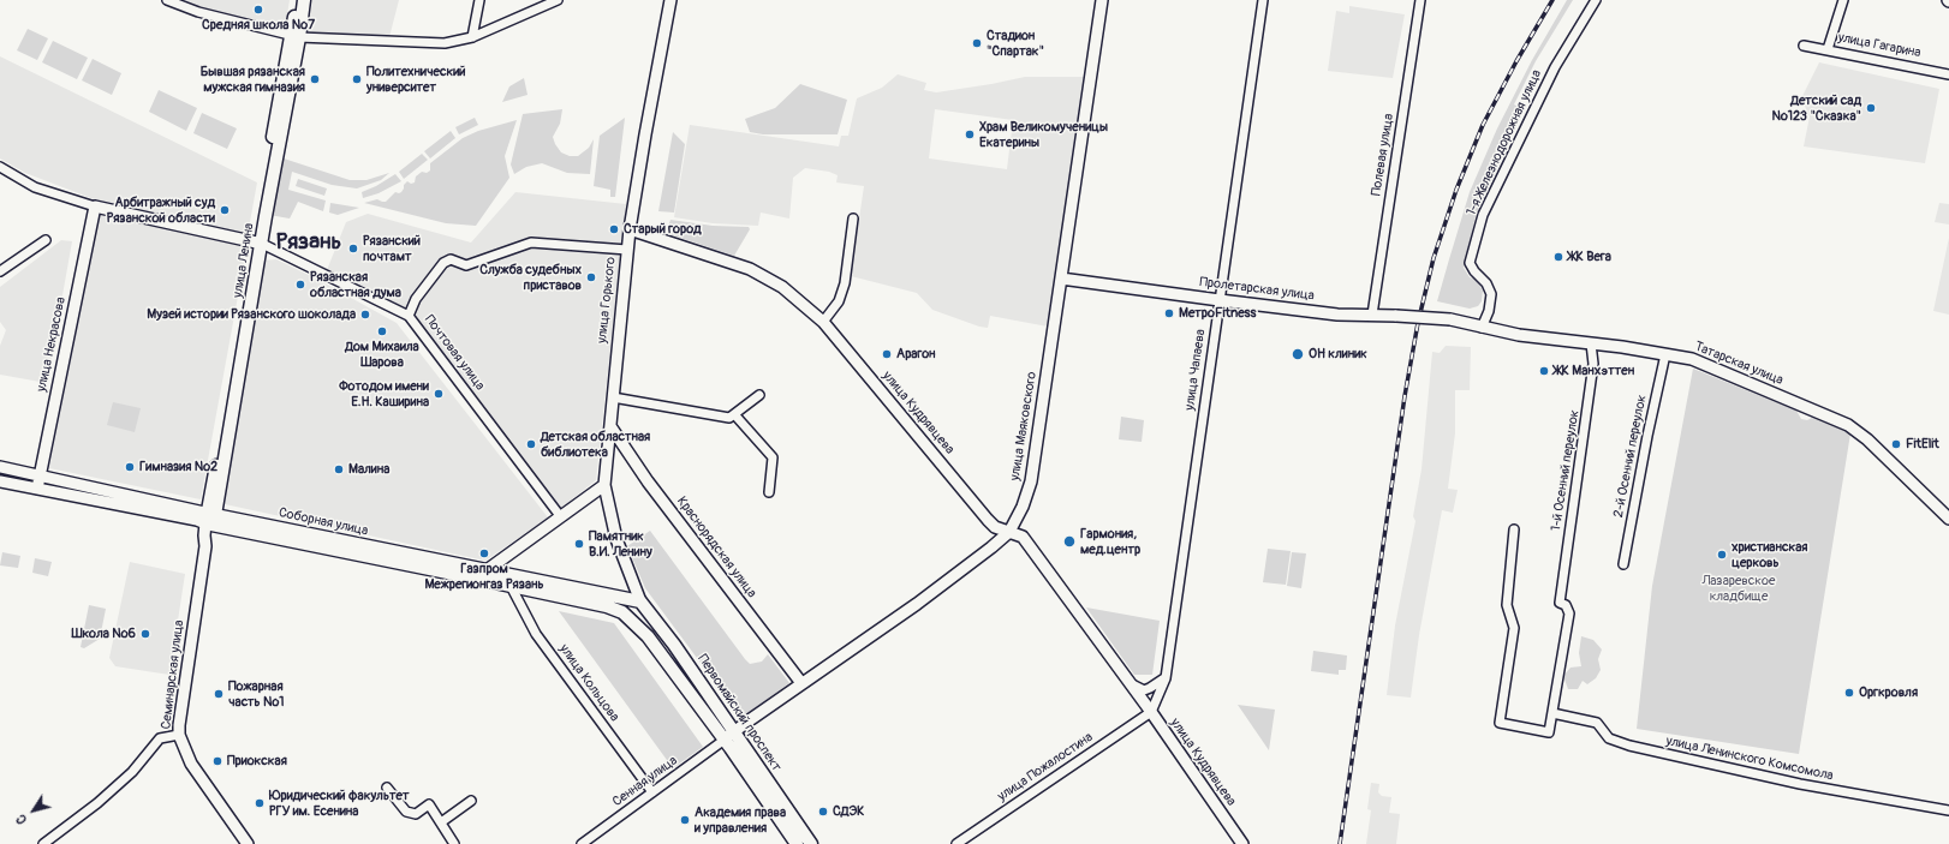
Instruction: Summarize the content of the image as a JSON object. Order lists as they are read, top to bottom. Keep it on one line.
{"streets":{"main road":["улица Ленина","Соборная улица","Первомайский проспект"],"street":["улица Гагарина","1-я Железнодорожная улица","Полевая улица","Пролетарская улица","улица Горького","улица Некрасова","Почтовая улица","Татарская улица","улица Чапаева","улица Кудрявцева","улица Маяковского","2-й Осенний переулок","1-й Осенний переулок","Краснорядская улица","Семинарская улица","улица Кольцова","улица Ленинского Комсомола","улица Пожалостина","Сенная улица"]},"crossings":[["1-я Железнодорожная улица","Татарская улица"],["Полевая улица","Пролетарская улица"],["улица Ленина","Почтовая улица"],["улица Ленина","Соборная улица"],["улица Ленина","Семинарская улица"],["Пролетарская улица","Татарская улица"],["Пролетарская улица","улица Чапаева"],["Пролетарская улица","улица Маяковского"],["улица Горького","улица Кудрявцева"],["улица Горького","Соборная улица"],["улица Горького","Краснорядская улица"],["улица Горького","Первомайский проспект"],["улица Некрасова","Почтовая улица"],["улица Некрасова","Соборная улица"],["Татарская улица","2-й Осенний переулок"],["Татарская улица","1-й Осенний переулок"],["улица Чапаева","улица Кудрявцева"],["улица Чапаева","улица Пожалостина"],["улица Кудрявцева","улица Маяковского"],["улица Кудрявцева","улица Пожалостина"],["улица Маяковского","Краснорядская улица"],["улица Маяковского","Первомайский проспект"],["улица Маяковского","Сенная улица"],["1-й Осенний переулок","улица Ленинского Комсомола"],["Соборная улица","Семинарская улица"],["Соборная улица","улица Кольцова"],["Соборная улица","Первомайский проспект"],["улица Кольцова","Сенная улица"],["Первомайский проспект","Сенная улица"]],"districts":["Рязань"],"parks":["Лазаревское кладбище"],"places":["Средняя школа №7","Стадион \"Спартак\"","Бывшая рязанская мужская гимназия","Политехнический университет","Детский сад №123 \"Сказка\"","Храм Великомученицы Екатерины","Арбитражный суд Рязанской области","Старый город","Рязанский почтамт","ЖК Вега","Служба судебных приставов","Рязанская областная дума","МетроFitness","Музей истории Рязанского шоколада","Дом Михаила Шарова","Арагон","ОН клиник","ЖК Манхэттен","Фотодом имени Е.Н. Каширина","Детская областная библиотека","FitElit","Гимназия №2","Малина","Гармония, мед.центр","Памятник В.И. Ленину","Газпром Межрегионгаз Рязань","христианская церковь","Школа №6","Оргкровля","Пожарная часть №1","Приокская","Юридический факультет РГУ им. Есенина","СДЭК","Академия права и управления"],"north":"bottom left"}
